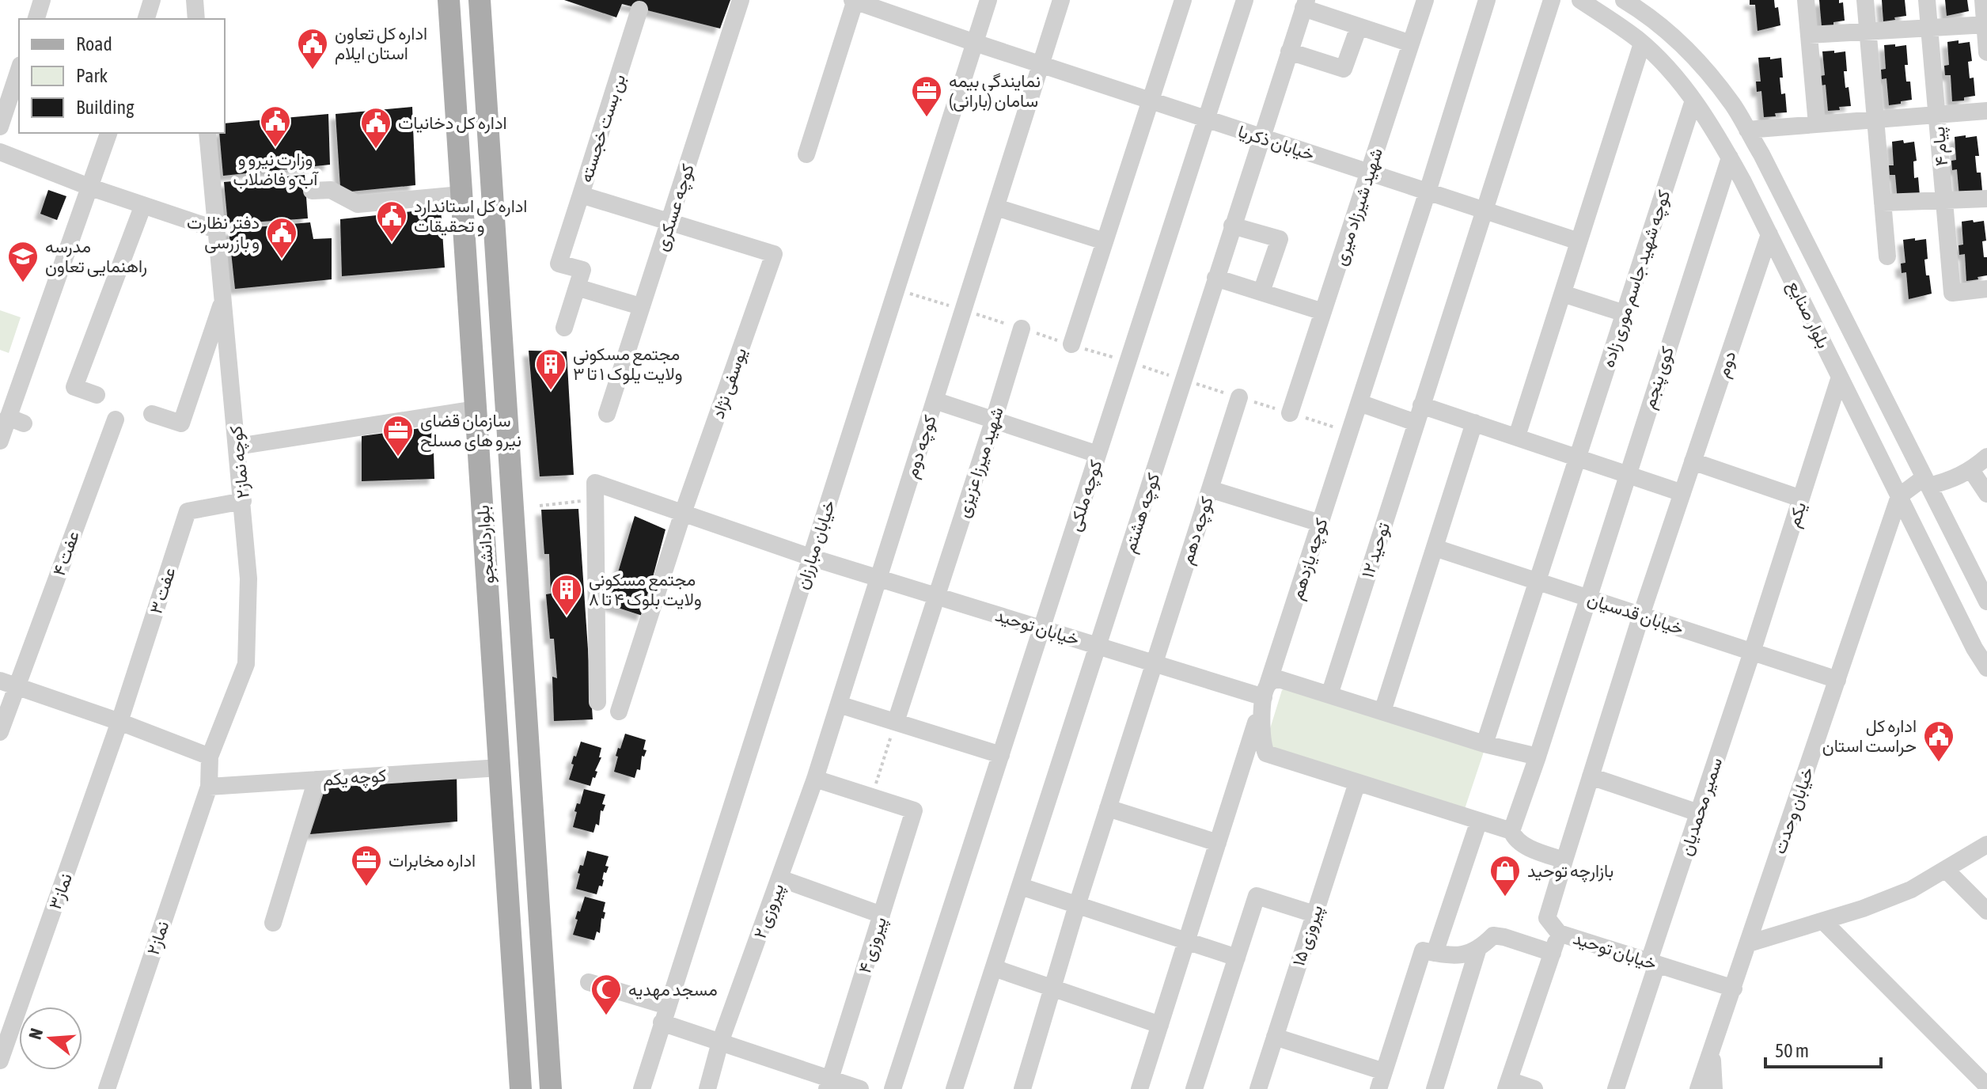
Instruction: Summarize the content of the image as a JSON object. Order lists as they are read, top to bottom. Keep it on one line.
{"streets":{"main road":["بلواردانشجو"],"street":["بن بست خجسته","خیابان ذکریا","پیام ۴","شهید شیرزاد میری","کوچه عسکری","کوچه شهید جاسم موری زاده","بلوار صنایع","دوم","کوی پنجم","یوسفی نژاد","کوچه دوم","کوچه نماز۲","شهید میرزا عزیزی","کوچه ملکی","کوچه هشتم","یکم","کوچه دهم","خیابان مبارزان","توحید ۱۲","عفت ۴","کوچه یازدهم","عفت ۳","خیابان قدسیان","خیابان توحید","کوچه یکم","سمیر محمدیان","خیابان وحدت","نماز۳","پیروزی ۲","پیروزی ۱۵","نماز۲","پیروزی ۴"]},"crossings":[["بن بست خجسته","کوچه عسکری"],["بن بست خجسته","یوسفی نژاد"],["خیابان ذکریا","شهید شیرزاد میری"],["خیابان ذکریا","کوچه دوم"],["خیابان ذکریا","کوچه ملکی"],["خیابان ذکریا","کوچه هشتم"],["خیابان ذکریا","خیابان مبارزان"],["خیابان ذکریا","توحید ۱۲"],["خیابان ذکریا","کوچه یازدهم"],["کوچه شهید جاسم موری زاده","بلوار صنایع"],["کوچه شهید جاسم موری زاده","خیابان قدسیان"],["کوچه شهید جاسم موری زاده","خیابان توحید"],["بلوار صنایع","دوم"],["بلوار صنایع","کوی پنجم"],["بلوار صنایع","یکم"],["بلوار صنایع","خیابان وحدت"],["دوم","خیابان قدسیان"],["دوم","خیابان توحید"],["کوی پنجم","خیابان قدسیان"],["کوی پنجم","خیابان توحید"],["کوچه دوم","خیابان توحید"],["کوچه نماز۲","عفت ۳"],["کوچه نماز۲","کوچه یکم"],["کوچه نماز۲","نماز۲"],["شهید میرزا عزیزی","خیابان توحید"],["کوچه ملکی","خیابان توحید"],["کوچه هشتم","خیابان توحید"],["یکم","خیابان قدسیان"],["یکم","سمیر محمدیان"],["کوچه دهم","خیابان توحید"],["بلواردانشجو","کوچه یکم"],["خیابان مبارزان","خیابان توحید"],["توحید ۱۲","خیابان توحید"],["کوچه یازدهم","خیابان توحید"],["عفت ۳","نماز۳"],["خیابان قدسیان","سمیر محمدیان"],["خیابان قدسیان","خیابان وحدت"],["خیابان توحید","سمیر محمدیان"],["خیابان توحید","خیابان وحدت"],["کوچه یکم","نماز۲"]],"places":{"public building":["اداره کل تعاون استان ایلام","وزارت نیرو و آب و فاضلاب","اداره کل دخانیات","اداره کل استاندارد و تحقیقات","دفتر نظارت و بازرسی","اداره کل حراست استان"],"office":["نمایندگی بیمه سامان (بارانی)","سازمان قضای نیرو های مسلح","اداره مخابرات"],"school or university":["مدرسه راهنمایی تعاون"],"building":["مجتمع مسکونی ولایت یلوک ۱ تا ۳","مجتمع مسکونی ولایت بلوک ۴ تا ۸"],"shop":["بازارچه توحید"],"mosque":["مسجد مهدیه"]},"legend":["Road","Park","Building"],"scale_bar":"50 m","north":"left"}
